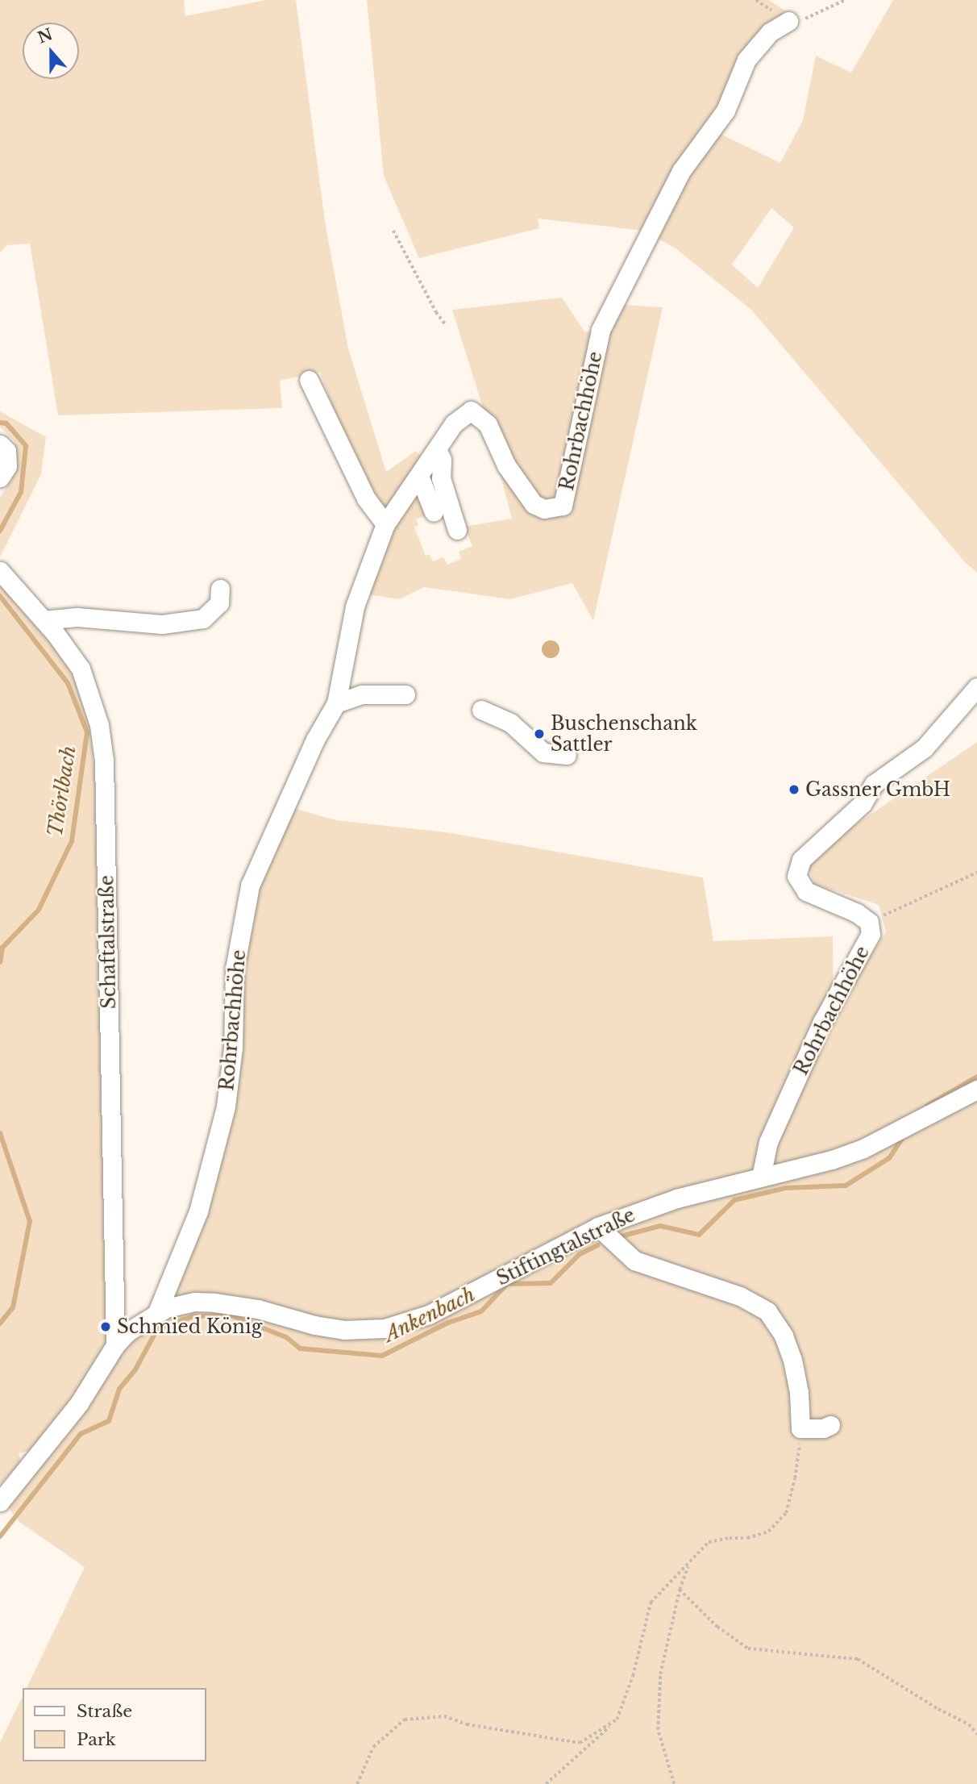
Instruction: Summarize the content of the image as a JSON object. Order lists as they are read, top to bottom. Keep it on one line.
{"streets":{"street":["Rohrbachhöhe","Schaftalstraße","Stiftingtalstraße"]},"crossings":[["Rohrbachhöhe","Stiftingtalstraße"],["Schaftalstraße","Stiftingtalstraße"]],"water":["Thörlbach","Ankenbach"],"places":["Buschenschank Sattler","Gassner GmbH","Schmied König"],"legend":["Straße","Park"],"north":"top"}
